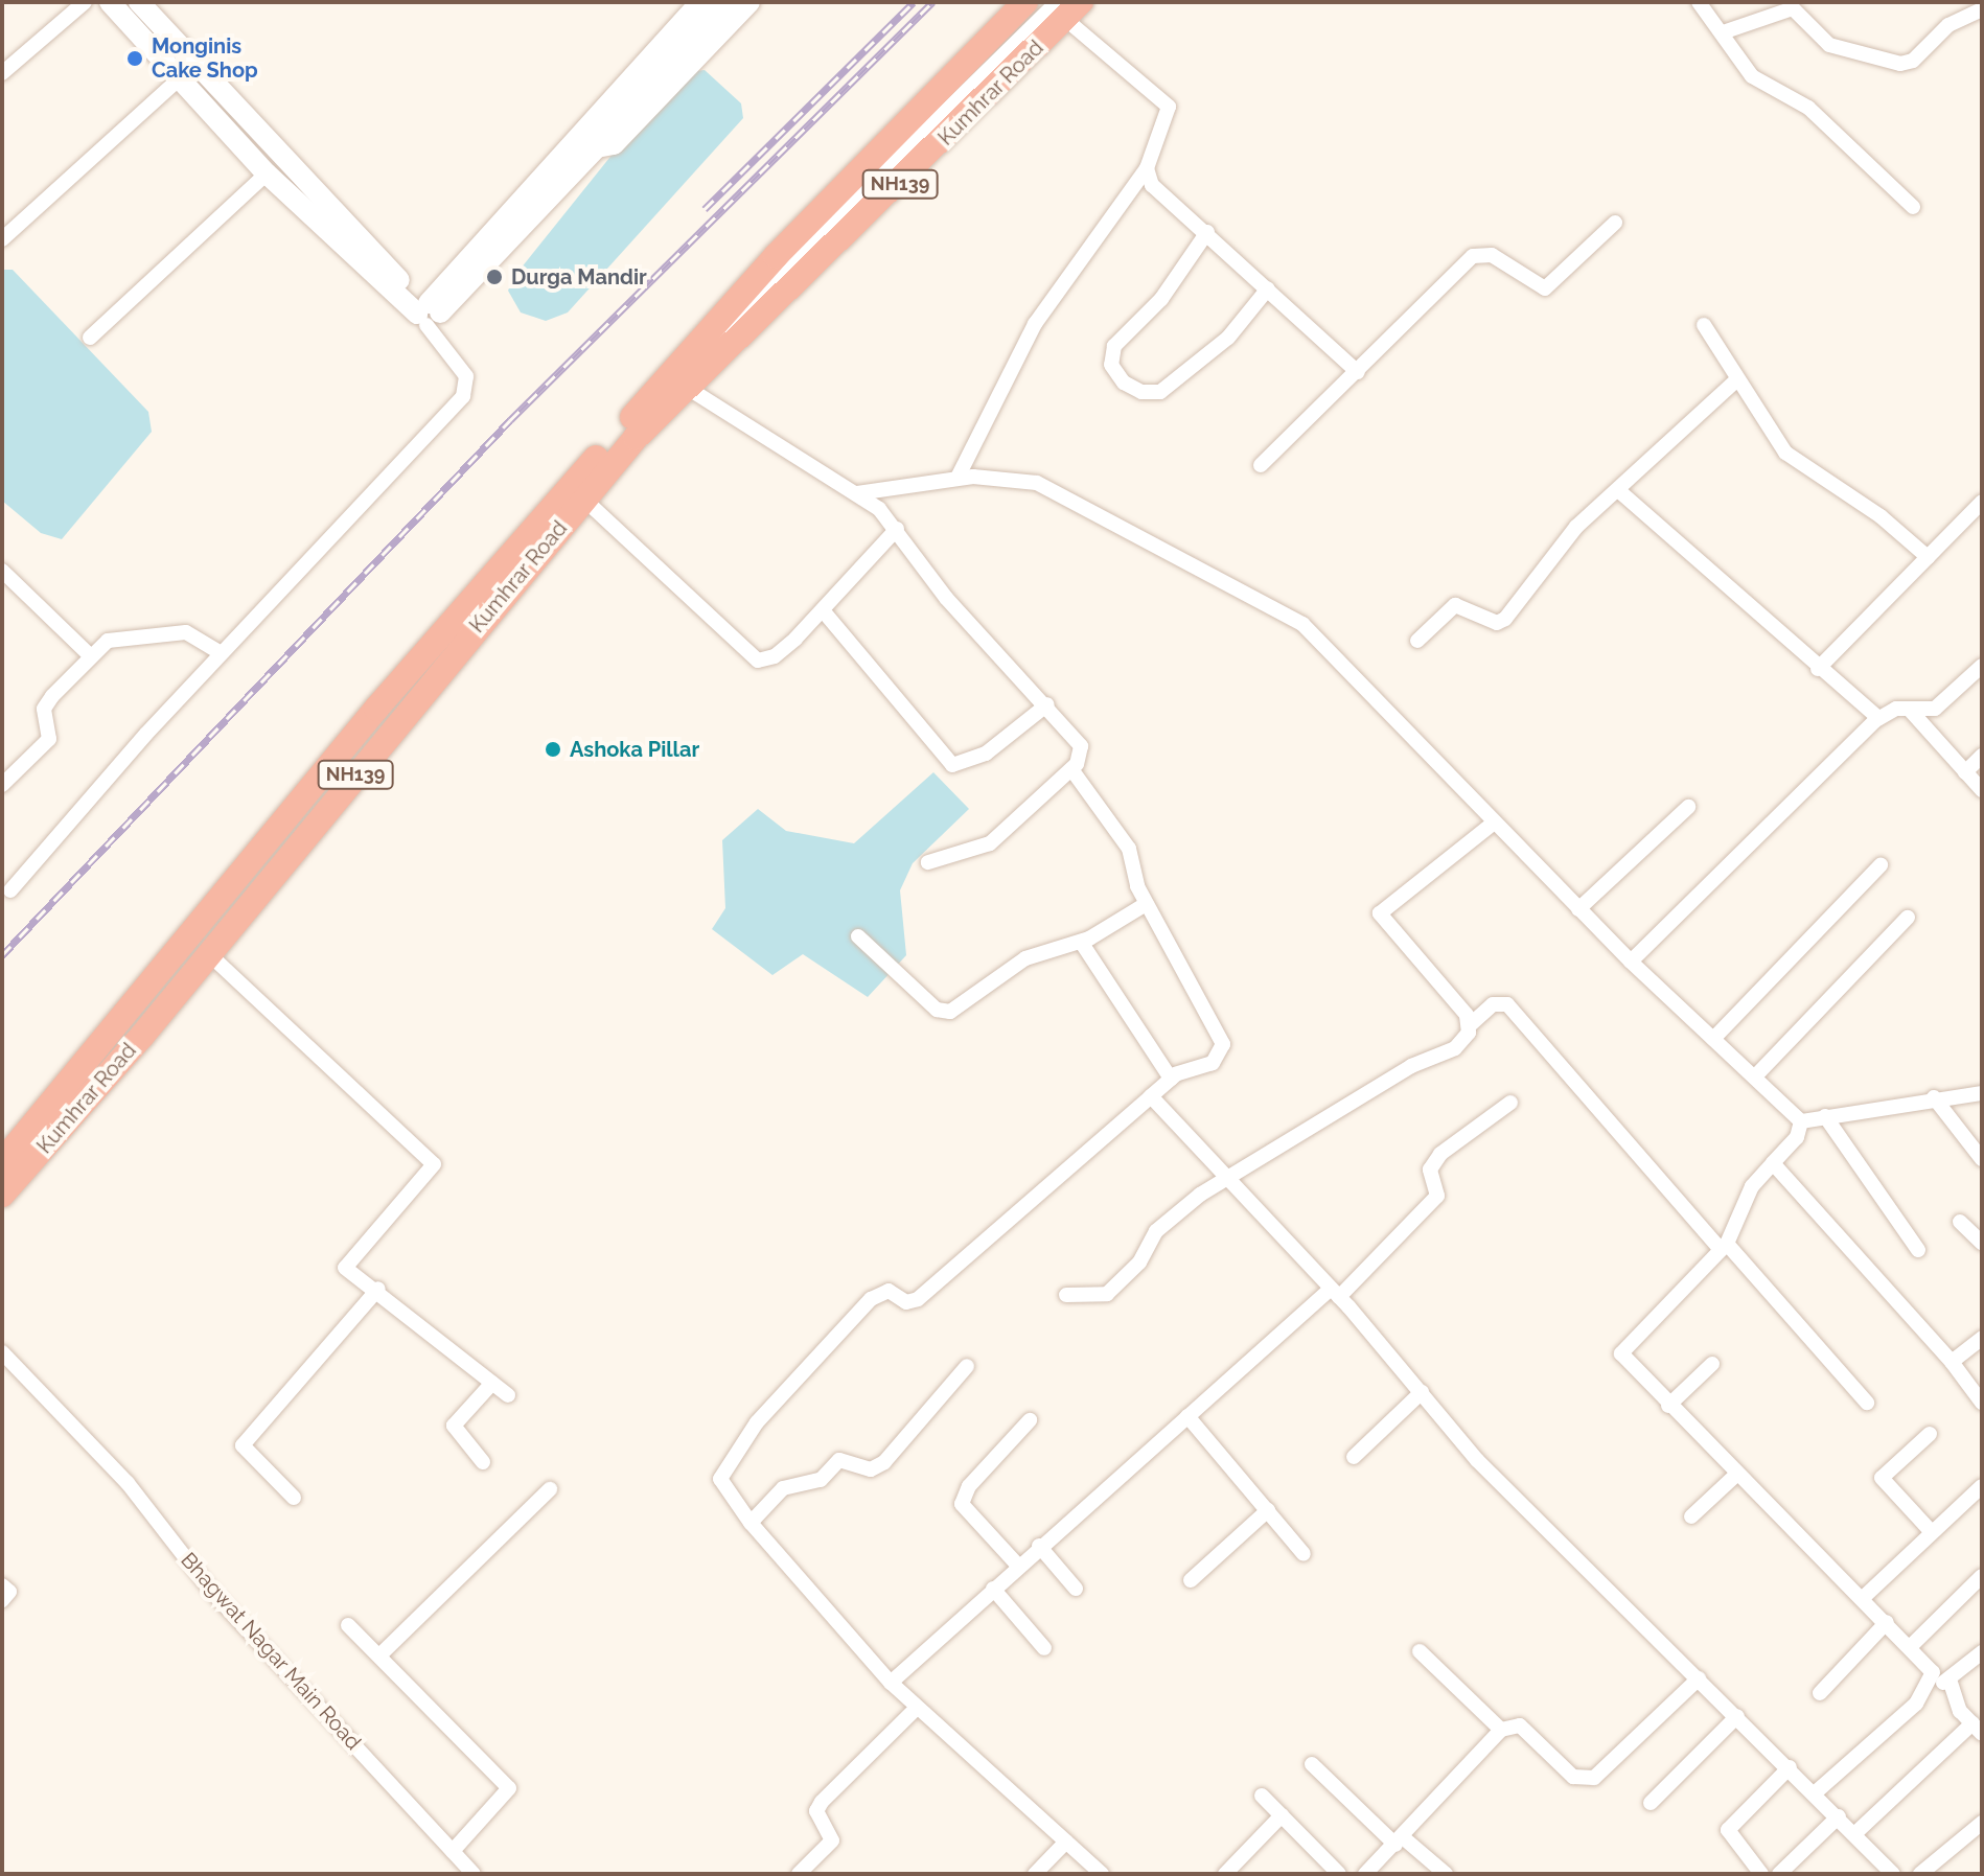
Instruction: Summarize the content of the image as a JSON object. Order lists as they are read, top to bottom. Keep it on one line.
{"streets":{"highway":["Kumhrar Road","NH139"],"street":["Bhagwat Nagar Main Road"]},"crossings":[["Kumhrar Road","NH139"]],"places":["Monginis Cake Shop","Durga Mandir","Ashoka Pillar"]}
